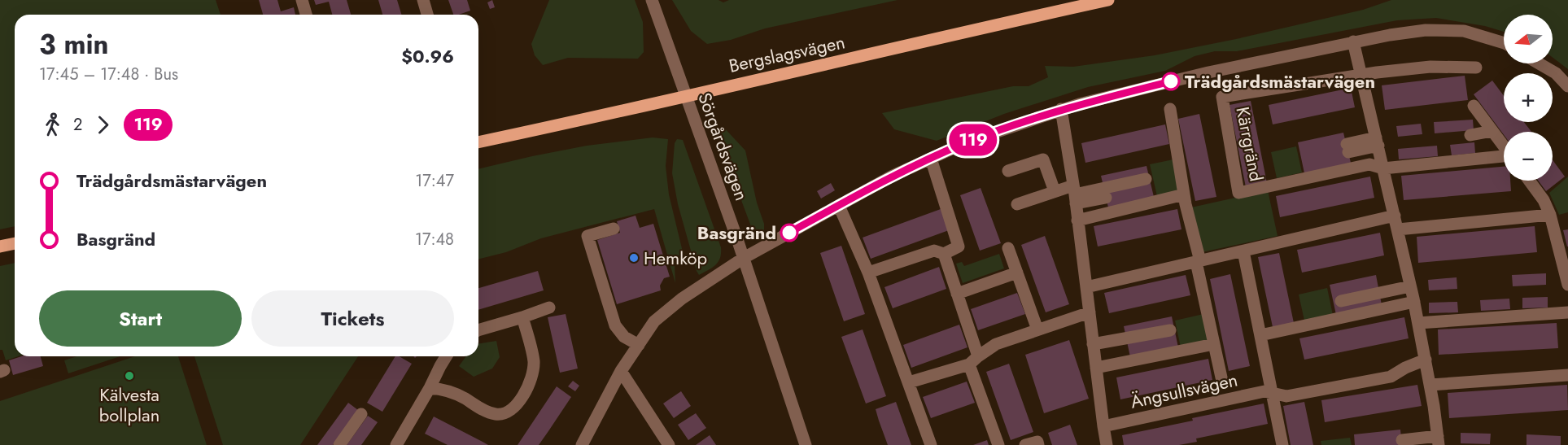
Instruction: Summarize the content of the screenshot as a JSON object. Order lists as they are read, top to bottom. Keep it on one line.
{"streets":{"main road":["Bergslagsvägen"],"street":["Kärrgränd","Sörgårdsvägen","Ängsullsvägen"]},"crossings":[["Bergslagsvägen","Sörgårdsvägen"]],"places":["Trädgårdsmästarvägen","Basgränd","Hemköp","Kälvesta bollplan"],"lines":["bus line 119"],"north":"left","page":{"on_map":"119","map_buttons":["+","−"],"heading":["3 min","17:45 – 17:48 · Bus","$0.96"],"legs":["2","119"],"list":[{"name":"Trädgårdsmästarvägen","value":"17:47"},{"name":"Basgränd","value":"17:48"}],"buttons":["Start","Tickets"]}}
